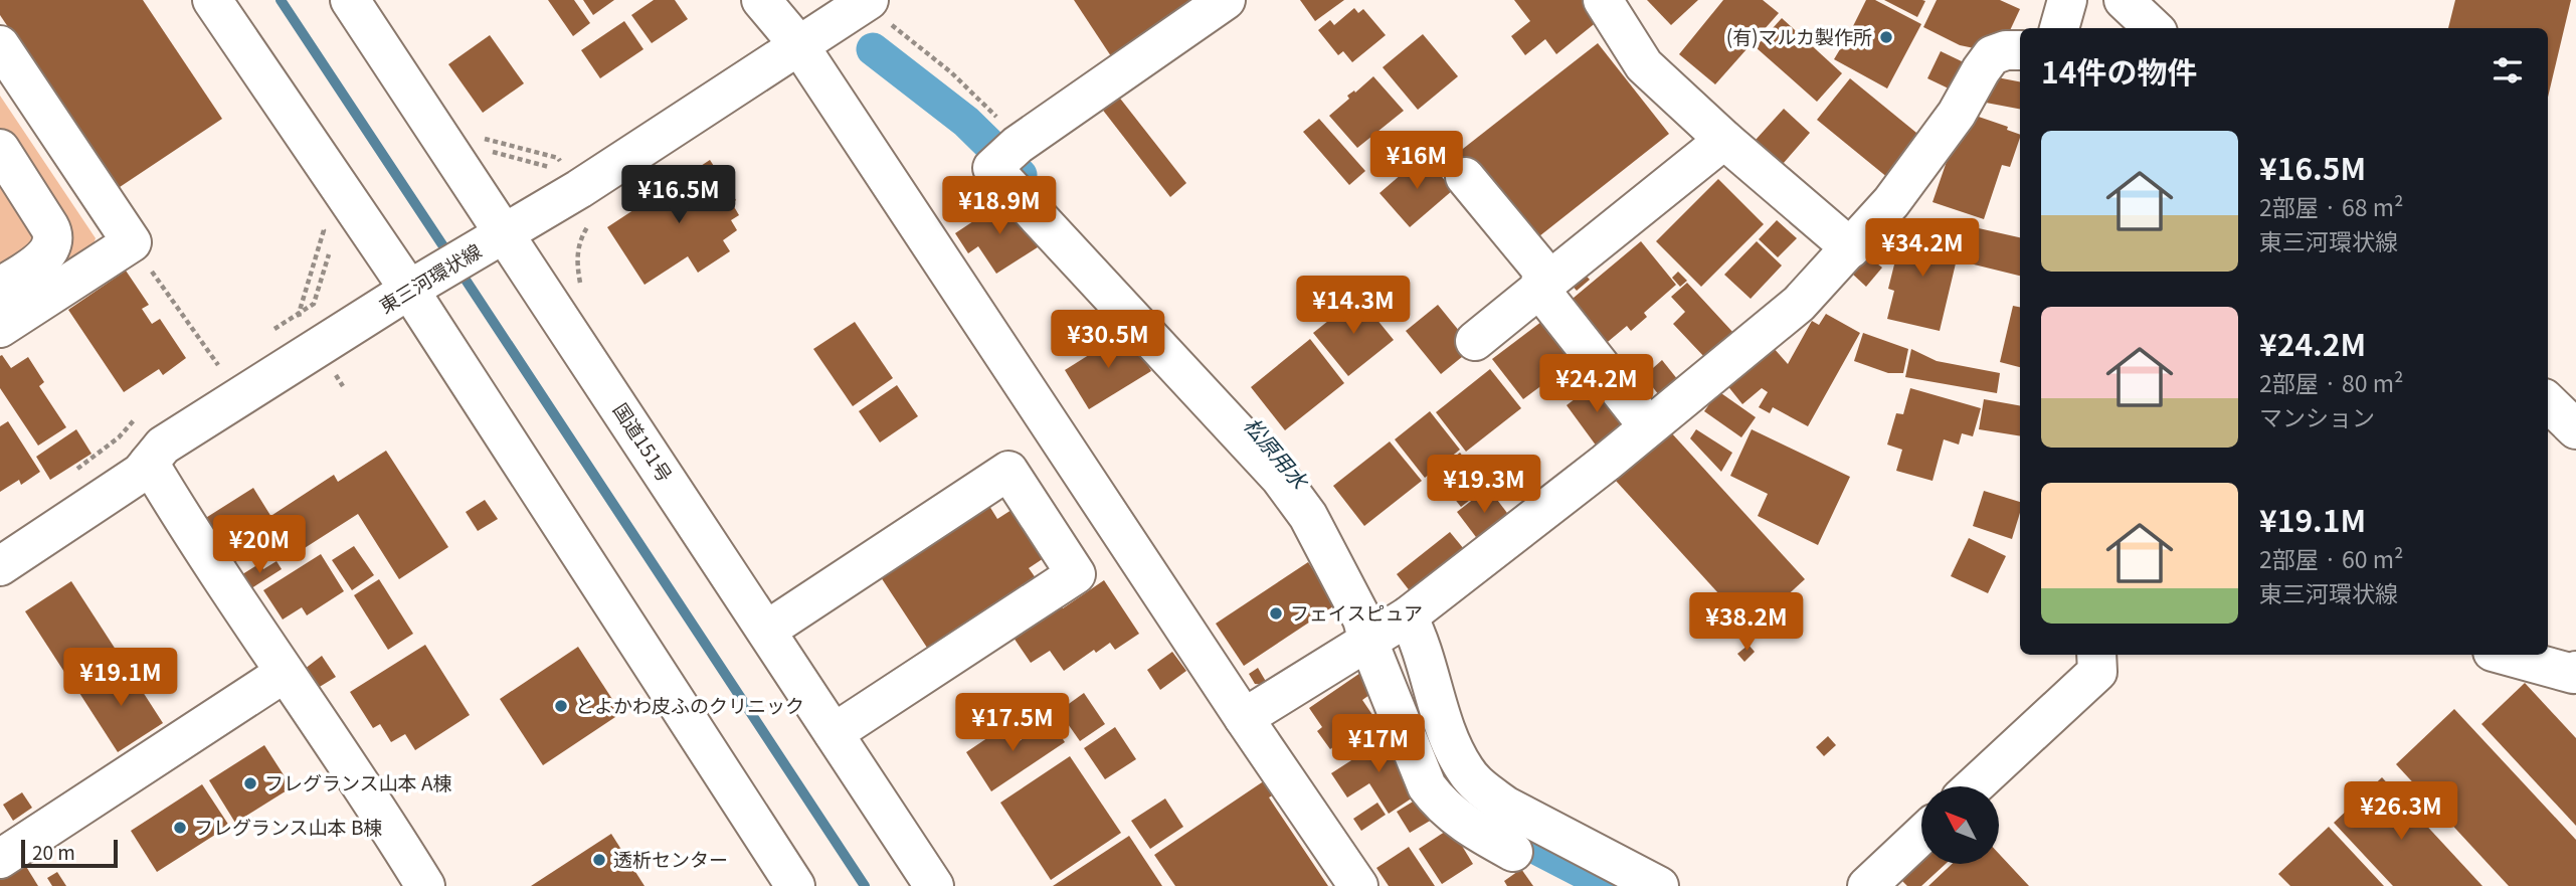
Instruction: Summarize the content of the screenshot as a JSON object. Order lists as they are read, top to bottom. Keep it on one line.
{"streets":{"main road":["東三河環状線","国道151号"]},"crossings":[["東三河環状線","国道151号"]],"water":["松原用水"],"places":["(有)マルカ製作所","フェイスピュア","とよかわ皮ふのクリニック","フレグランス山本 A棟","フレグランス山本 B棟","透析センター"],"scale_bar":"20 m","north":"top left","page":{"heading":"14件の物件","list":[{"name":"¥16.5M","note":"2部屋 · 68 m² · 東三河環状線"},{"name":"¥24.2M","note":"2部屋 · 80 m² · マンション"},{"name":"¥19.1M","note":"2部屋 · 60 m² · 東三河環状線"}],"price":["¥16M","¥16.5M","¥18.9M","¥34.2M","¥14.3M","¥30.5M","¥24.2M","¥19.3M","¥20M","¥38.2M","¥19.1M","¥17.5M","¥17M","¥26.3M"],"scale":"20 m"}}
